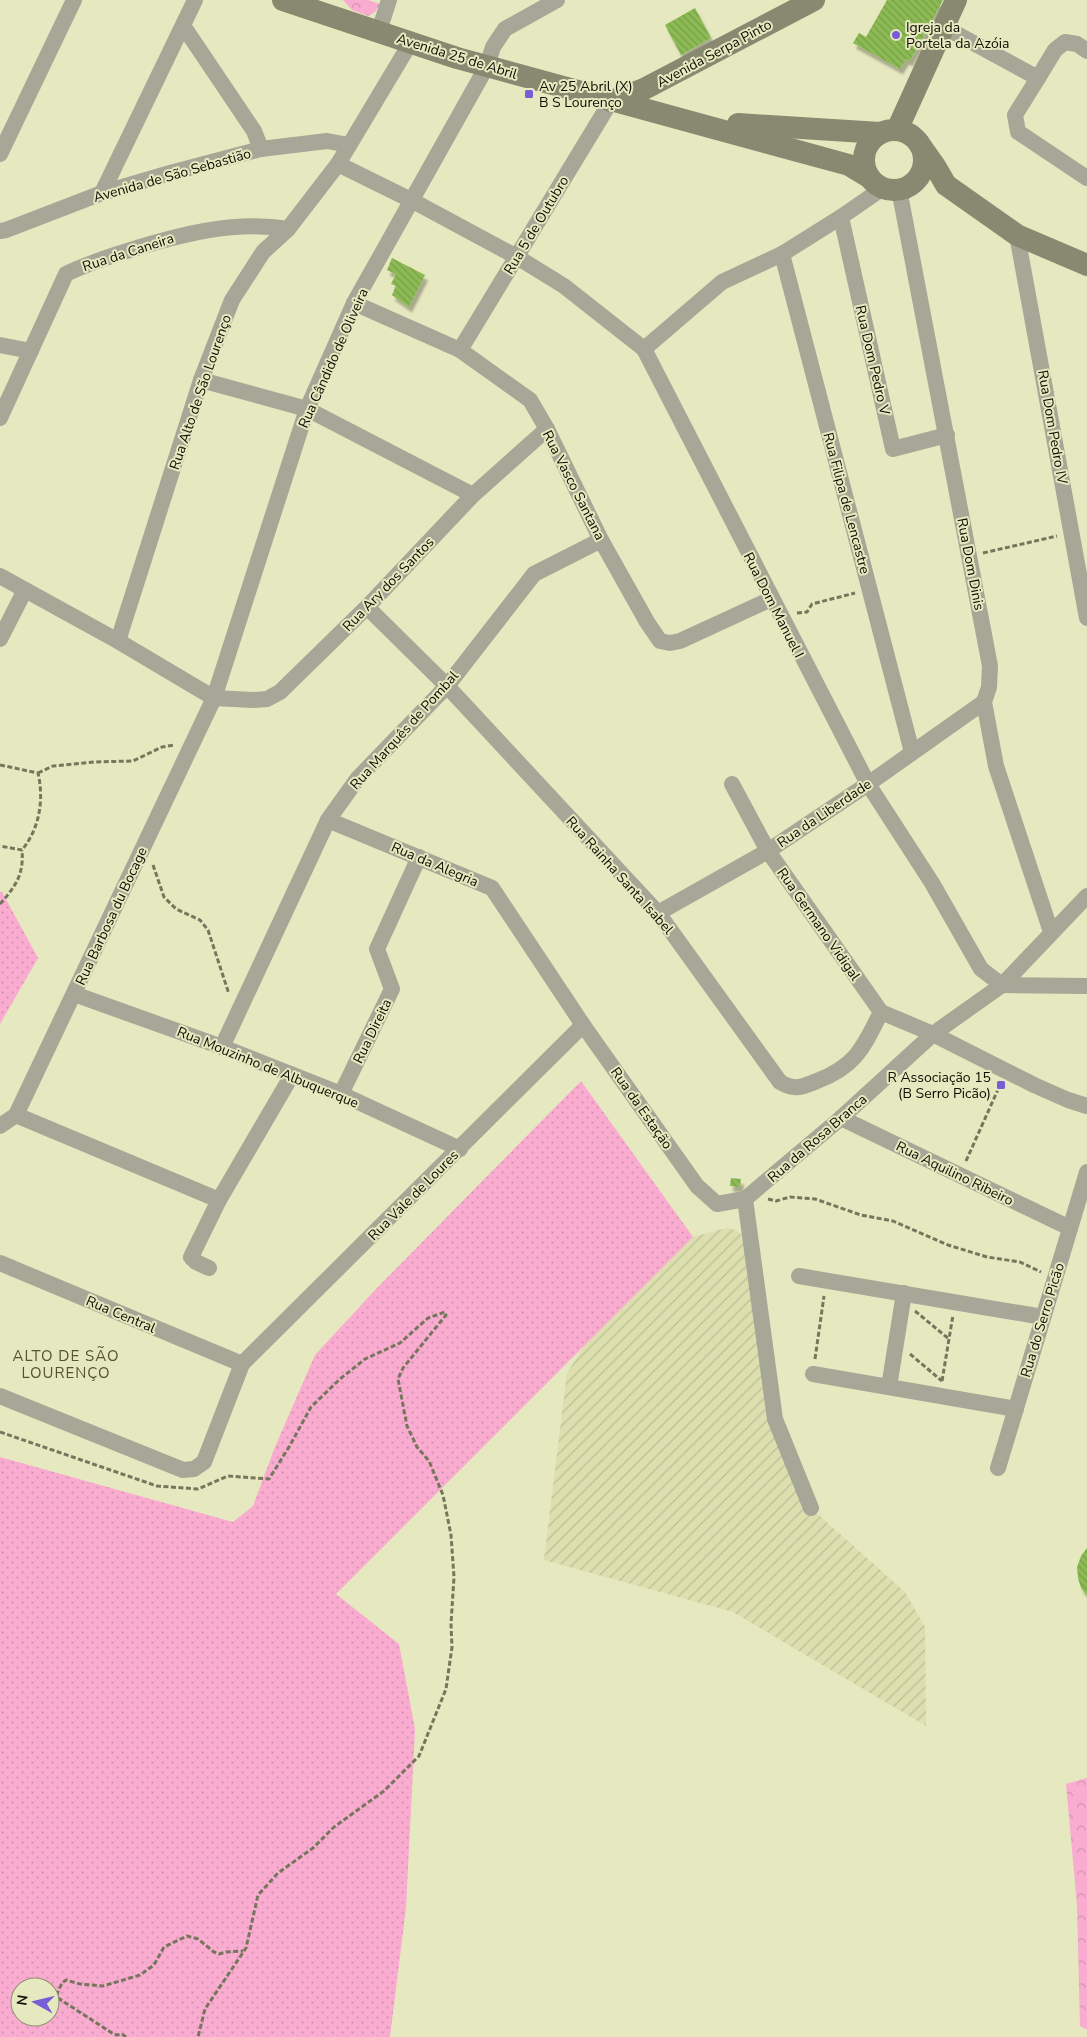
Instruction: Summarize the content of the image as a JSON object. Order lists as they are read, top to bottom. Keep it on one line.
{"streets":{"street":["Avenida Serpa Pinto","Avenida 25 de Abril","Avenida de São Sebastião","Rua 5 de Outubro","Rua da Caneira","Rua Cândido de Oliveira","Rua Dom Pedro V","Rua Alto de São Lourenço","Rua Dom Pedro IV","Rua Vasco Santana","Rua Filipa de Lencastre","Rua Dom Dinis","Rua Ary dos Santos","Rua Dom Manuel I","Rua Marquês de Pombal","Rua da Liberdade","Rua da Alegria","Rua Rainha Santa Isabel","Rua Barbosa du Bocage","Rua Germano Vidigal","Rua Direita","Rua Mouzinho de Albuquerque","Rua da Estação","Rua da Rosa Branca","Rua Aquilino Ribeiro","Rua Vale de Loures","Rua Central","Rua do Serro Picão"]},"crossings":[["Avenida Serpa Pinto","Avenida 25 de Abril"],["Avenida Serpa Pinto","Rua 5 de Outubro"],["Avenida 25 de Abril","Rua 5 de Outubro"],["Avenida 25 de Abril","Rua Cândido de Oliveira"],["Avenida 25 de Abril","Rua Alto de São Lourenço"],["Avenida 25 de Abril","Rua Dom Dinis"],["Avenida de São Sebastião","Rua Alto de São Lourenço"],["Rua 5 de Outubro","Rua Vasco Santana"],["Rua 5 de Outubro","Rua Dom Manuel I"],["Rua da Caneira","Rua Alto de São Lourenço"],["Rua Cândido de Oliveira","Rua Vasco Santana"],["Rua Cândido de Oliveira","Rua Ary dos Santos"],["Rua Cândido de Oliveira","Rua Dom Manuel I"],["Rua Cândido de Oliveira","Rua Barbosa du Bocage"],["Rua Dom Pedro V","Rua Dom Dinis"],["Rua Alto de São Lourenço","Rua Dom Manuel I"],["Rua Vasco Santana","Rua Ary dos Santos"],["Rua Vasco Santana","Rua Dom Manuel I"],["Rua Vasco Santana","Rua Marquês de Pombal"],["Rua Filipa de Lencastre","Rua da Liberdade"],["Rua Dom Dinis","Rua da Liberdade"],["Rua Dom Dinis","Rua da Rosa Branca"],["Rua Ary dos Santos","Rua Rainha Santa Isabel"],["Rua Ary dos Santos","Rua Barbosa du Bocage"],["Rua Dom Manuel I","Rua da Liberdade"],["Rua Dom Manuel I","Rua da Rosa Branca"],["Rua Marquês de Pombal","Rua da Alegria"],["Rua Marquês de Pombal","Rua Rainha Santa Isabel"],["Rua Marquês de Pombal","Rua Mouzinho de Albuquerque"],["Rua da Liberdade","Rua Rainha Santa Isabel"],["Rua da Liberdade","Rua Germano Vidigal"],["Rua da Alegria","Rua Direita"],["Rua da Alegria","Rua da Estação"],["Rua Rainha Santa Isabel","Rua Germano Vidigal"],["Rua Barbosa du Bocage","Rua Mouzinho de Albuquerque"],["Rua Direita","Rua Mouzinho de Albuquerque"],["Rua Mouzinho de Albuquerque","Rua Vale de Loures"],["Rua da Estação","Rua da Rosa Branca"],["Rua da Estação","Rua Vale de Loures"],["Rua da Rosa Branca","Rua Aquilino Ribeiro"],["Rua Aquilino Ribeiro","Rua do Serro Picão"],["Rua Vale de Loures","Rua Central"]],"districts":["ALTO DE SÃO LOURENÇO"],"places":{"other":["Igreja da Portela da Azóia"],"transit":["Av 25 Abril (X) B S Lourenço","R Associação 15 (B Serro Picão)"]},"north":"left"}
